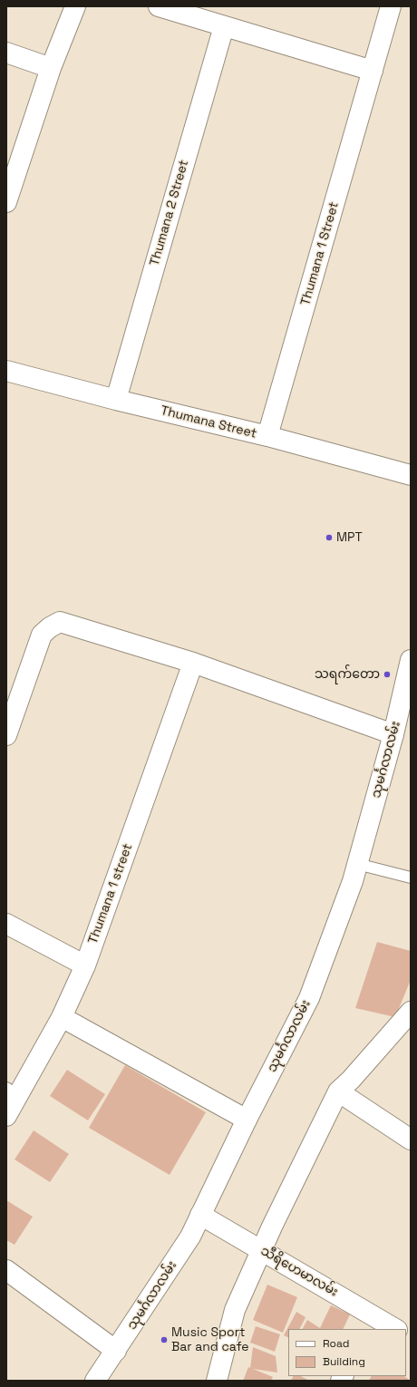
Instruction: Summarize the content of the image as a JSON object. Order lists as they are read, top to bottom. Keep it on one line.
{"streets":{"street":["Thumana 2 Street","Thumana 1 Street","Thumana Street","သုမင်္ဂလာလမ်း","Thumana 1 street","သီရိဟေမာလမ်း"]},"crossings":[["Thumana 2 Street","Thumana Street"],["Thumana 1 Street","Thumana Street"],["သုမင်္ဂလာလမ်း","သီရိဟေမာလမ်း"]],"places":["MPT","သရက်တော","Music Sport Bar and cafe"],"legend":["Road","Building"]}
